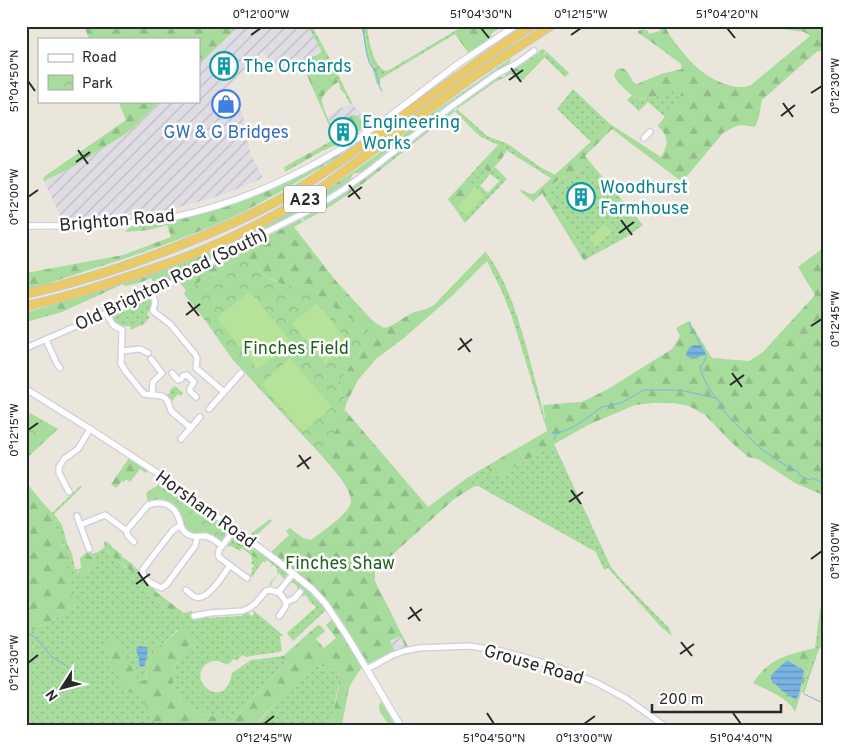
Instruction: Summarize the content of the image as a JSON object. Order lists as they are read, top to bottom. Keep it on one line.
{"streets":{"highway":["A23"],"street":["Brighton Road","Old Brighton Road (South)","Horsham Road","Grouse Road"]},"crossings":[["Horsham Road","Grouse Road"]],"parks":["Finches Field","Finches Shaw"],"places":{"building":["The Orchards","Engineering Works","Woodhurst Farmhouse"],"shop":["GW & G Bridges"]},"legend":["Road","Park"],"scale_bar":"200 m","north":"bottom left","coordinates":["0°12'00\"W","51°04'30\"N","0°12'15\"W","51°04'20\"N","51°04'50\"N","0°12'30\"W","0°12'45\"W","0°13'00\"W","51°04'40\"N"]}
